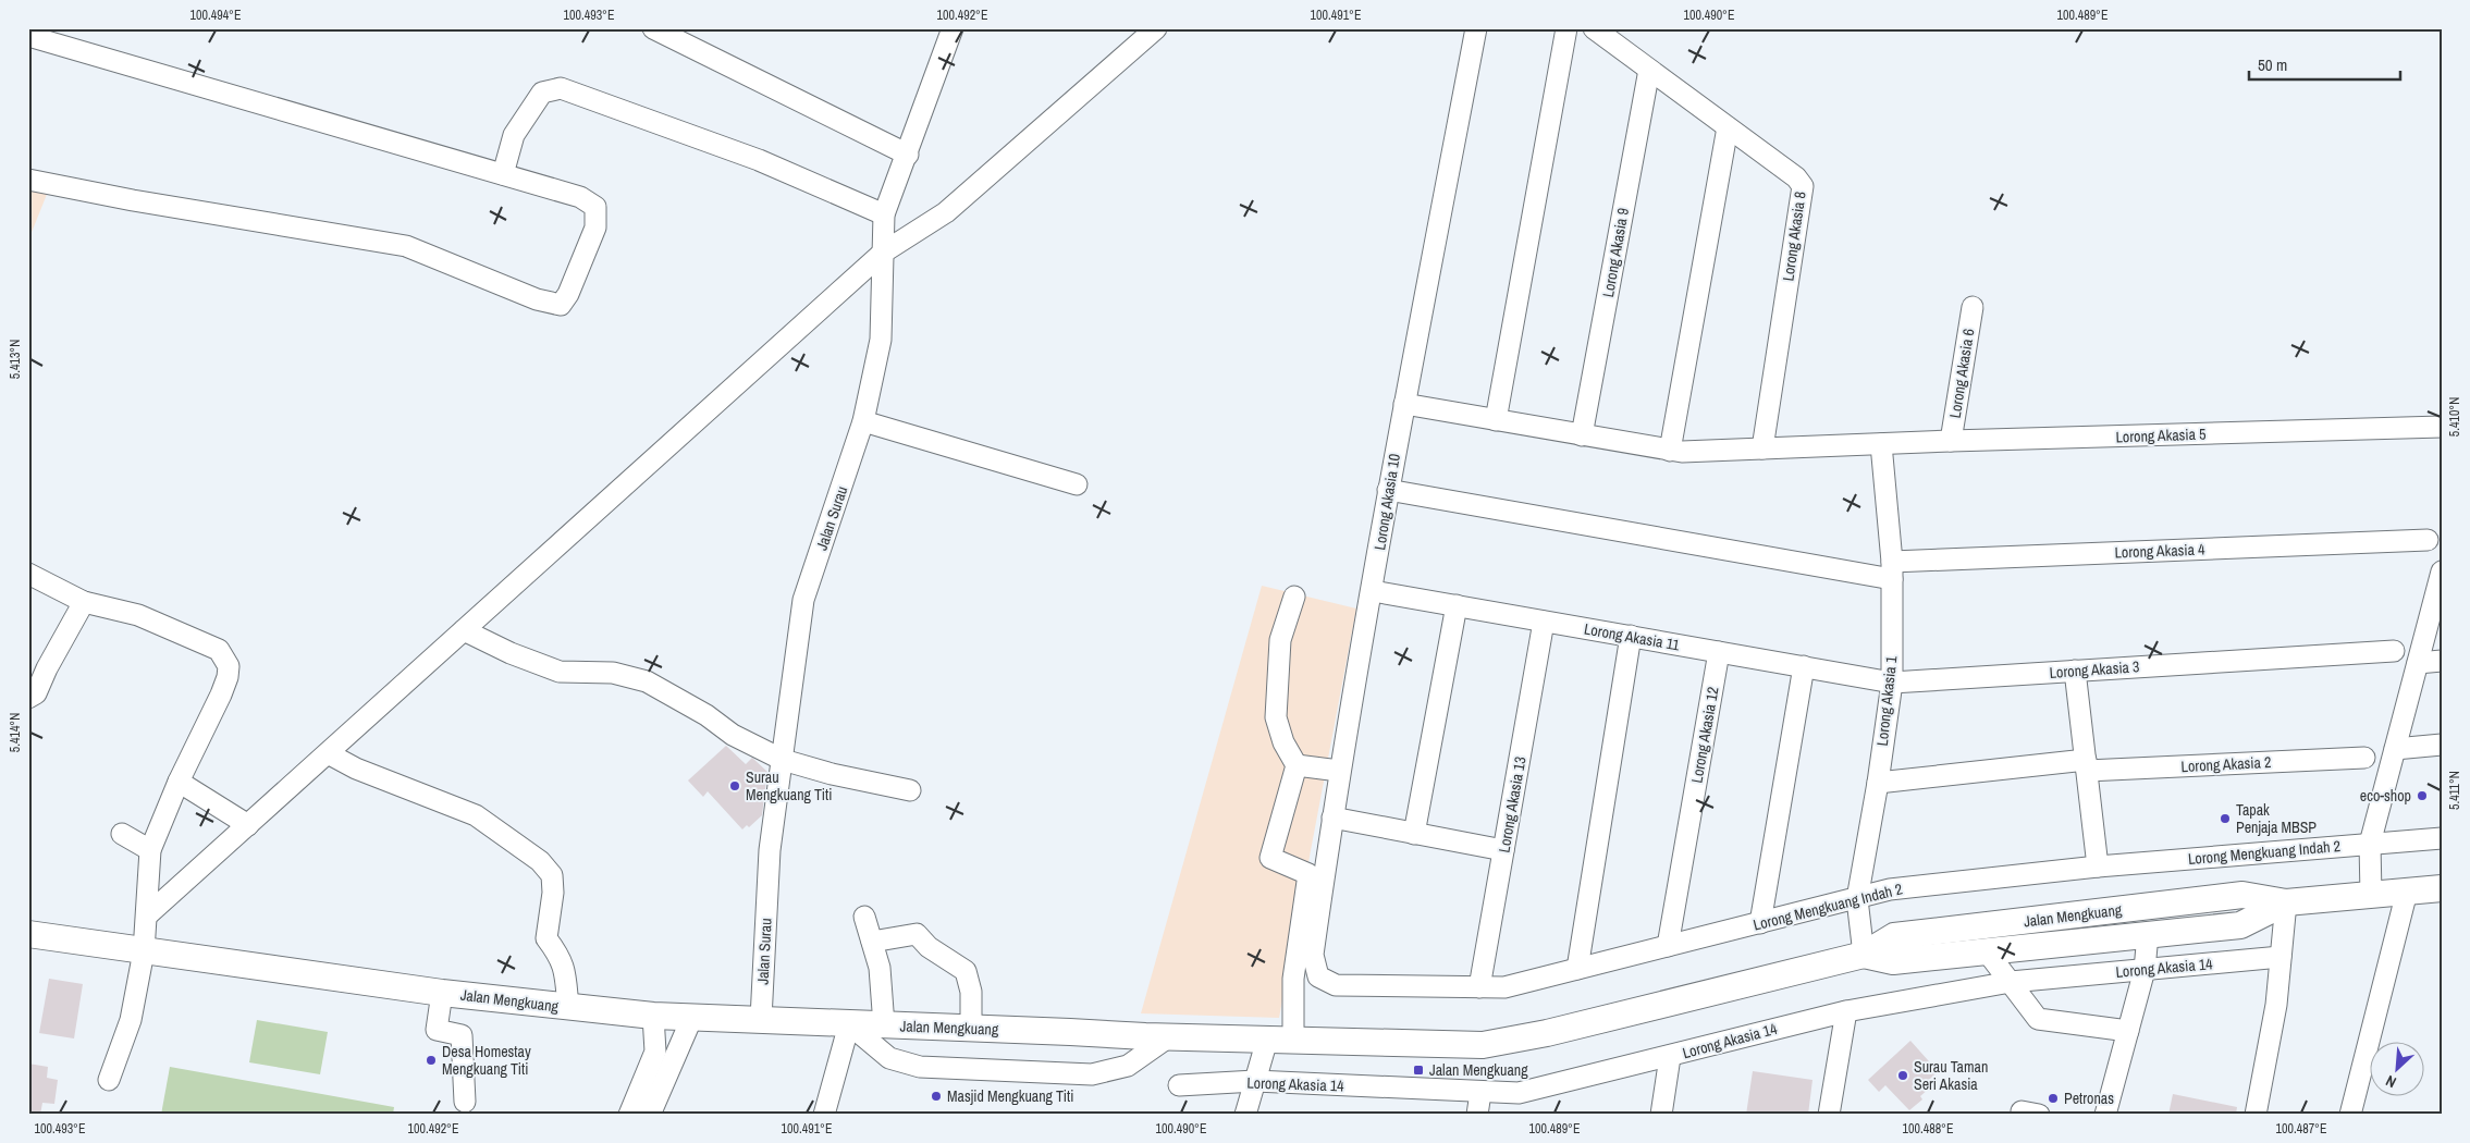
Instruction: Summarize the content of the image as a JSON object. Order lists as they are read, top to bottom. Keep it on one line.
{"streets":{"main road":["Jalan Mengkuang"],"street":["Lorong Akasia 8","Lorong Akasia 9","Lorong Akasia 6","Lorong Akasia 5","Lorong Akasia 10","Jalan Surau","Lorong Akasia 4","Lorong Akasia 11","Lorong Akasia 3","Lorong Akasia 1","Lorong Akasia 12","Lorong Akasia 2","Lorong Akasia 13","Lorong Mengkuang Indah 2","Lorong Akasia 14"]},"crossings":[["Lorong Akasia 8","Lorong Akasia 9"],["Lorong Akasia 8","Lorong Akasia 5"],["Lorong Akasia 9","Lorong Akasia 5"],["Lorong Akasia 6","Lorong Akasia 5"],["Lorong Akasia 5","Lorong Akasia 10"],["Lorong Akasia 5","Lorong Akasia 1"],["Lorong Akasia 10","Lorong Akasia 4"],["Lorong Akasia 10","Lorong Akasia 11"],["Lorong Akasia 10","Lorong Mengkuang Indah 2"],["Jalan Surau","Jalan Mengkuang"],["Lorong Akasia 4","Lorong Akasia 1"],["Lorong Akasia 11","Lorong Akasia 3"],["Lorong Akasia 11","Lorong Akasia 1"],["Lorong Akasia 11","Lorong Akasia 12"],["Lorong Akasia 11","Lorong Akasia 13"],["Lorong Akasia 3","Lorong Akasia 1"],["Lorong Akasia 1","Lorong Akasia 2"],["Lorong Akasia 1","Lorong Mengkuang Indah 2"],["Lorong Akasia 1","Jalan Mengkuang"],["Lorong Akasia 12","Lorong Mengkuang Indah 2"],["Lorong Akasia 13","Lorong Mengkuang Indah 2"]],"places":{"other":["Surau Mengkuang Titi","eco-shop","Tapak Penjaja MBSP","Desa Homestay Mengkuang Titi","Surau Taman Seri Akasia","Masjid Mengkuang Titi","Petronas"],"transit":["Jalan Mengkuang"]},"scale_bar":"50 m","north":"bottom left","coordinates":["100.494°E","100.493°E","100.492°E","100.491°E","100.490°E","100.489°E","5.413°N","5.410°N","5.414°N","5.411°N","100.488°E","100.487°E"]}
